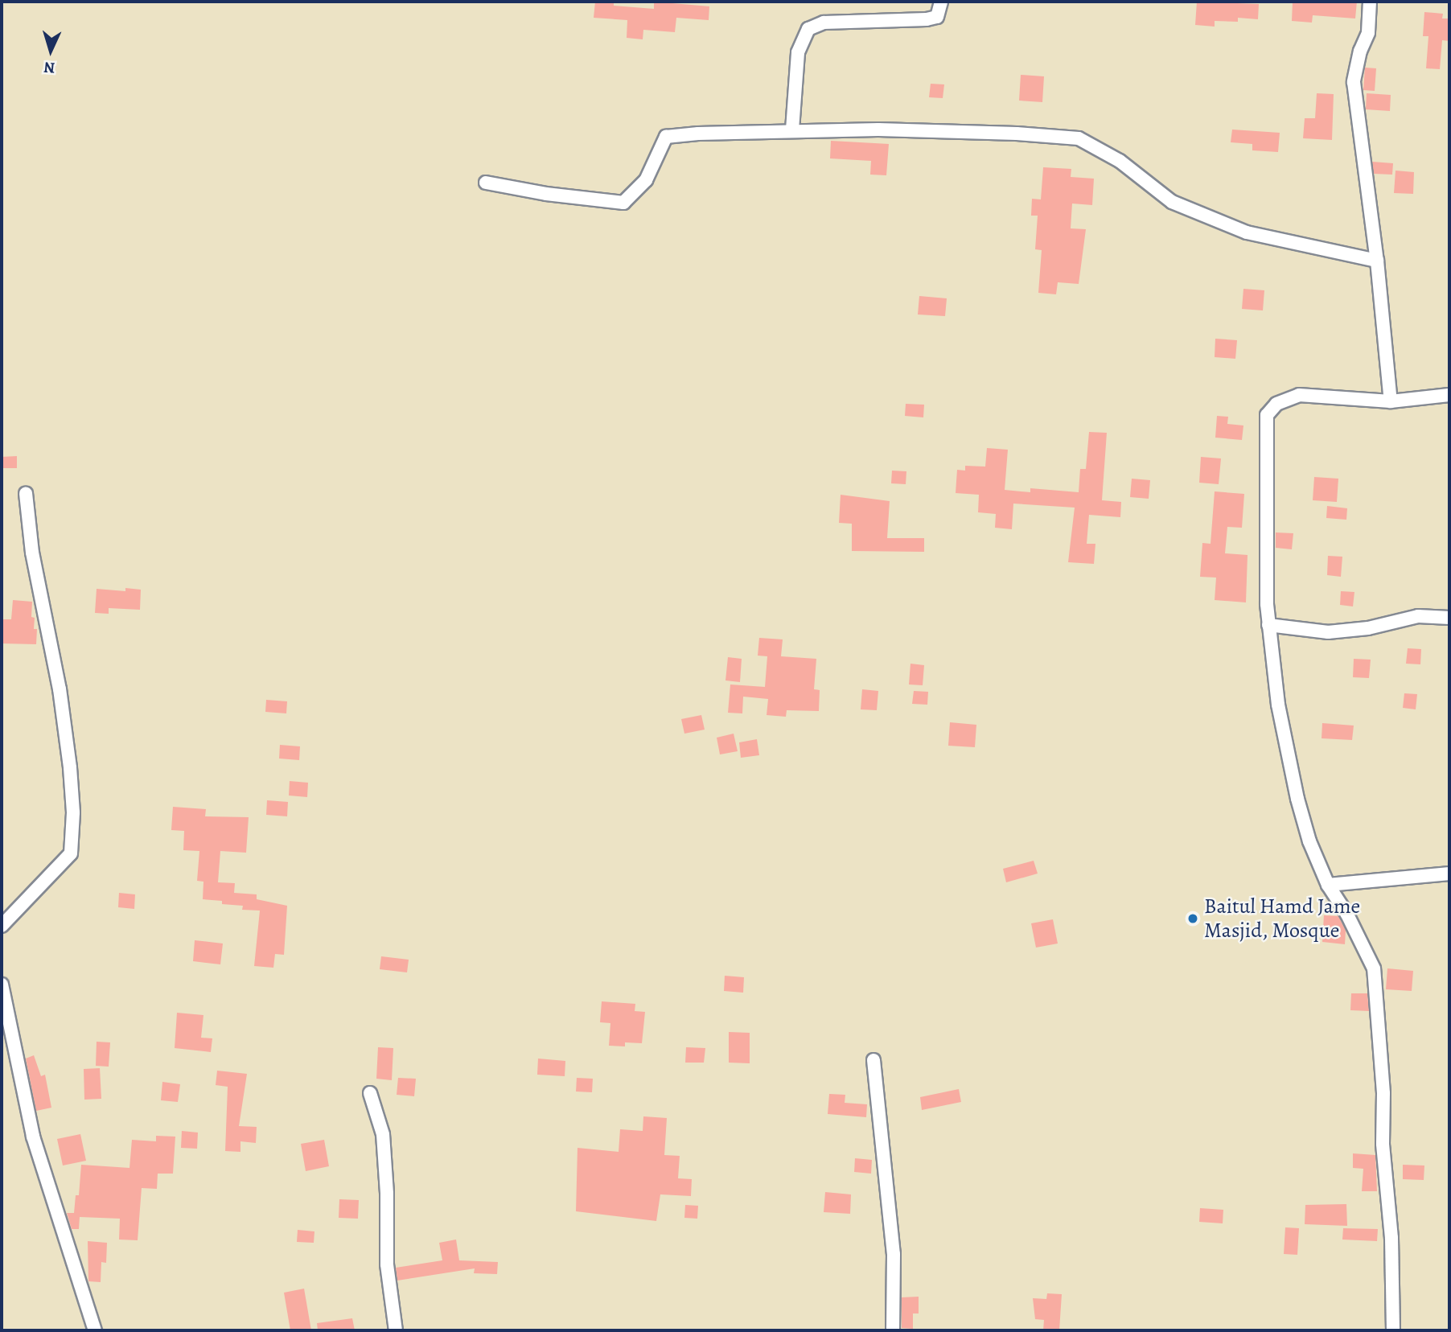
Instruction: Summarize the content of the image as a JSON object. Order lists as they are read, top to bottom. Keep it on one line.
{"places":["Baitul Hamd Jame Masjid, Mosque"],"north":"bottom"}
